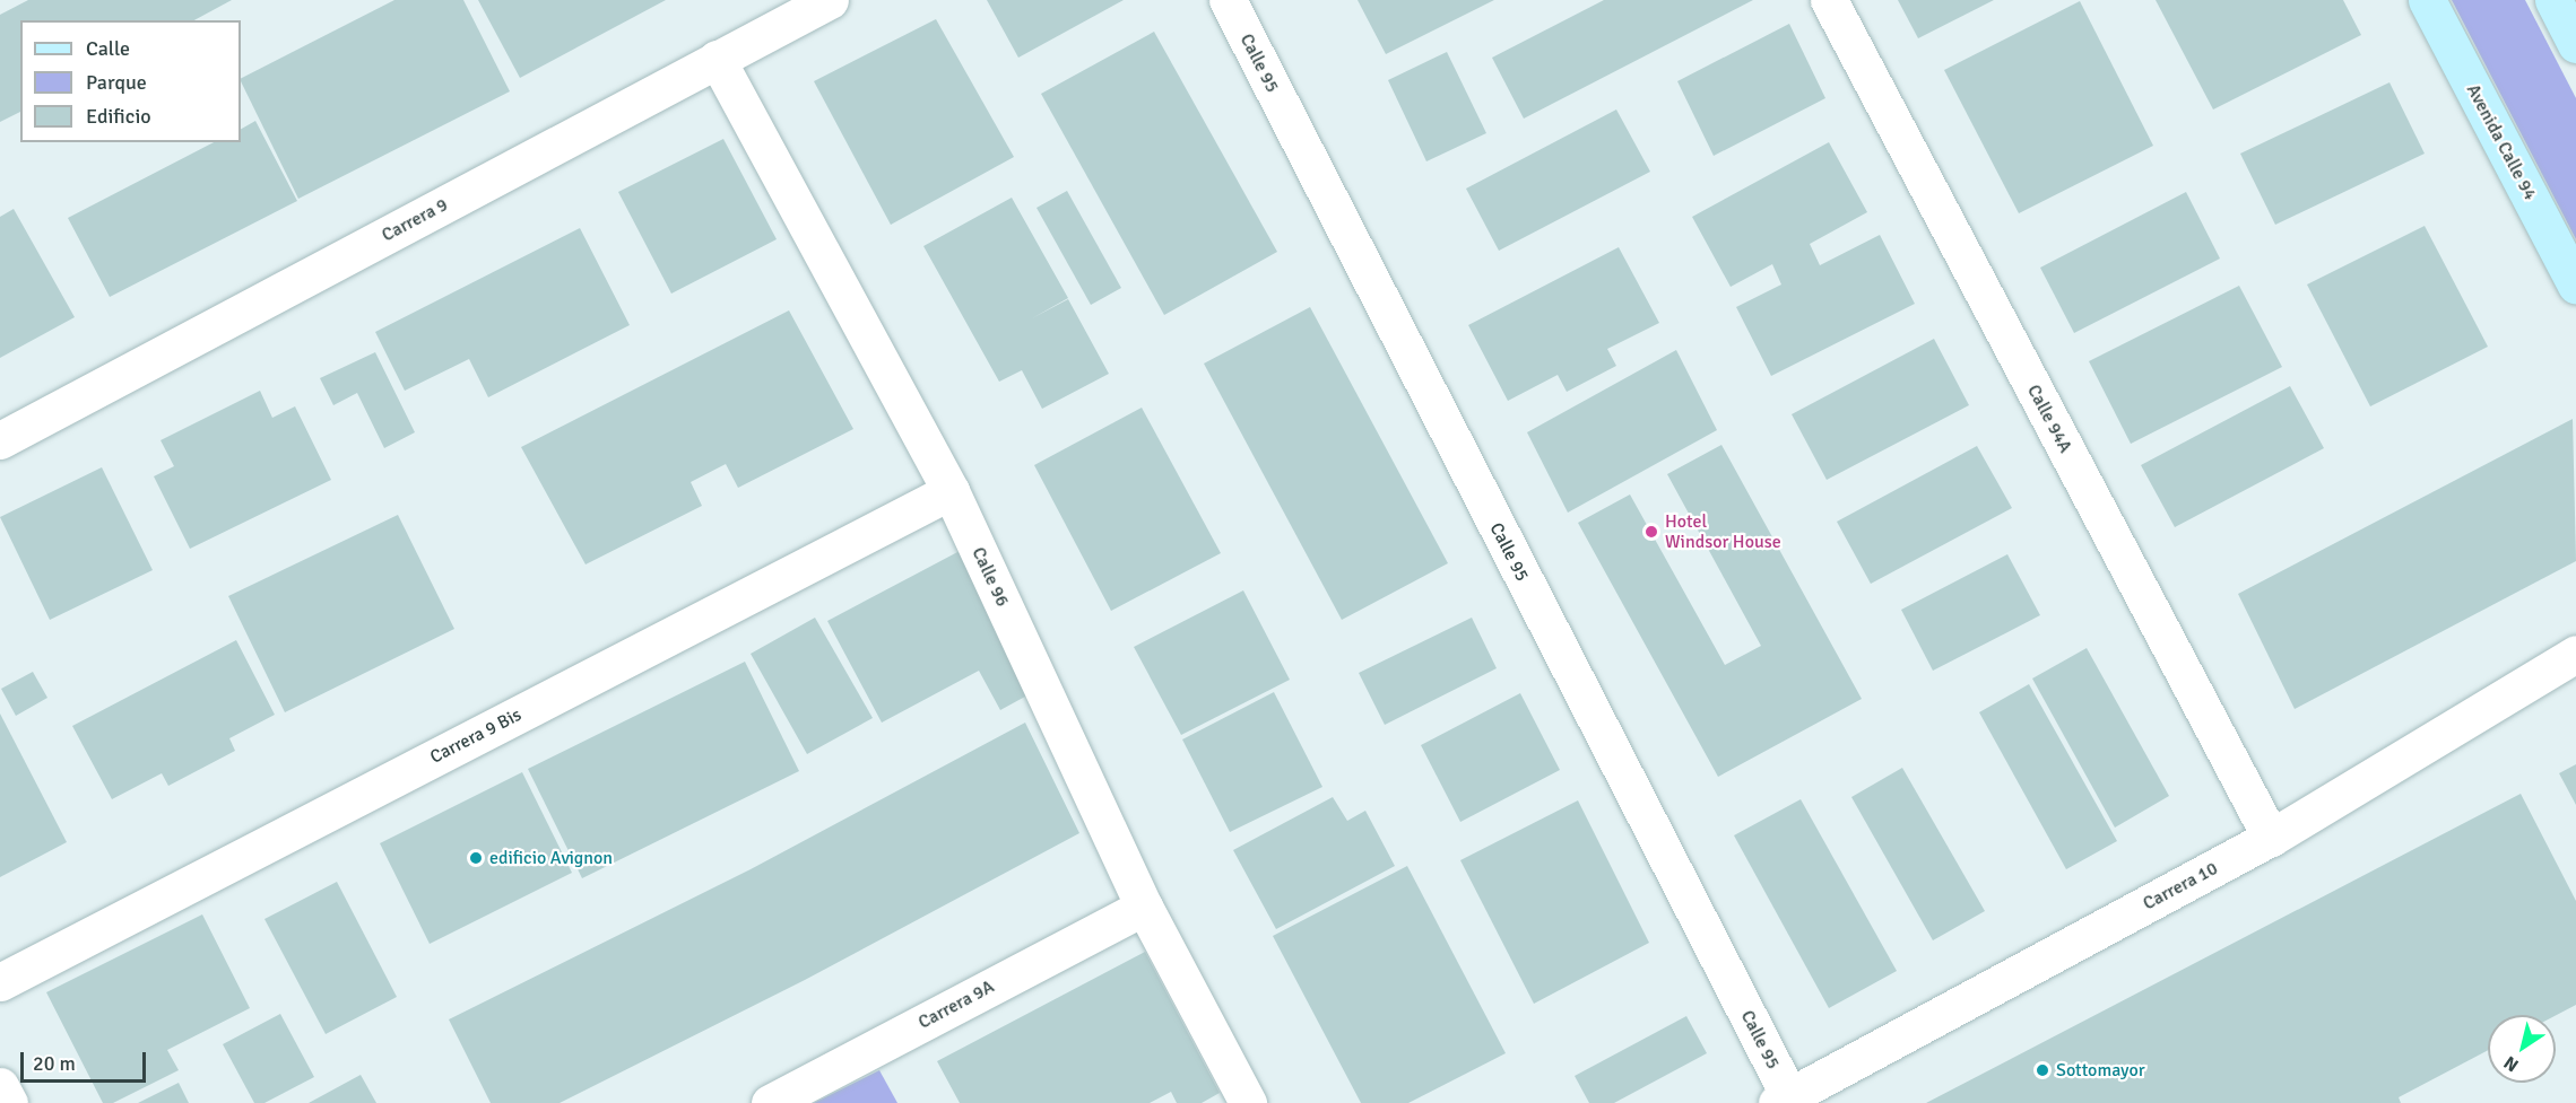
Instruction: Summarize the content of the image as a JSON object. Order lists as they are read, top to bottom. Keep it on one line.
{"streets":{"main road":["Avenida Calle 94"],"street":["Calle 95","Carrera 9","Calle 94A","Calle 96","Carrera 9 Bis","Carrera 10","Carrera 9A"]},"crossings":[["Calle 95","Carrera 10"],["Carrera 9","Calle 96"],["Calle 94A","Carrera 10"],["Calle 96","Carrera 9 Bis"],["Calle 96","Carrera 9A"]],"places":["Hotel Windsor House","edificio Avignon","Sottomayor"],"legend":["Calle","Parque","Edificio"],"scale_bar":"20 m","north":"bottom left"}
